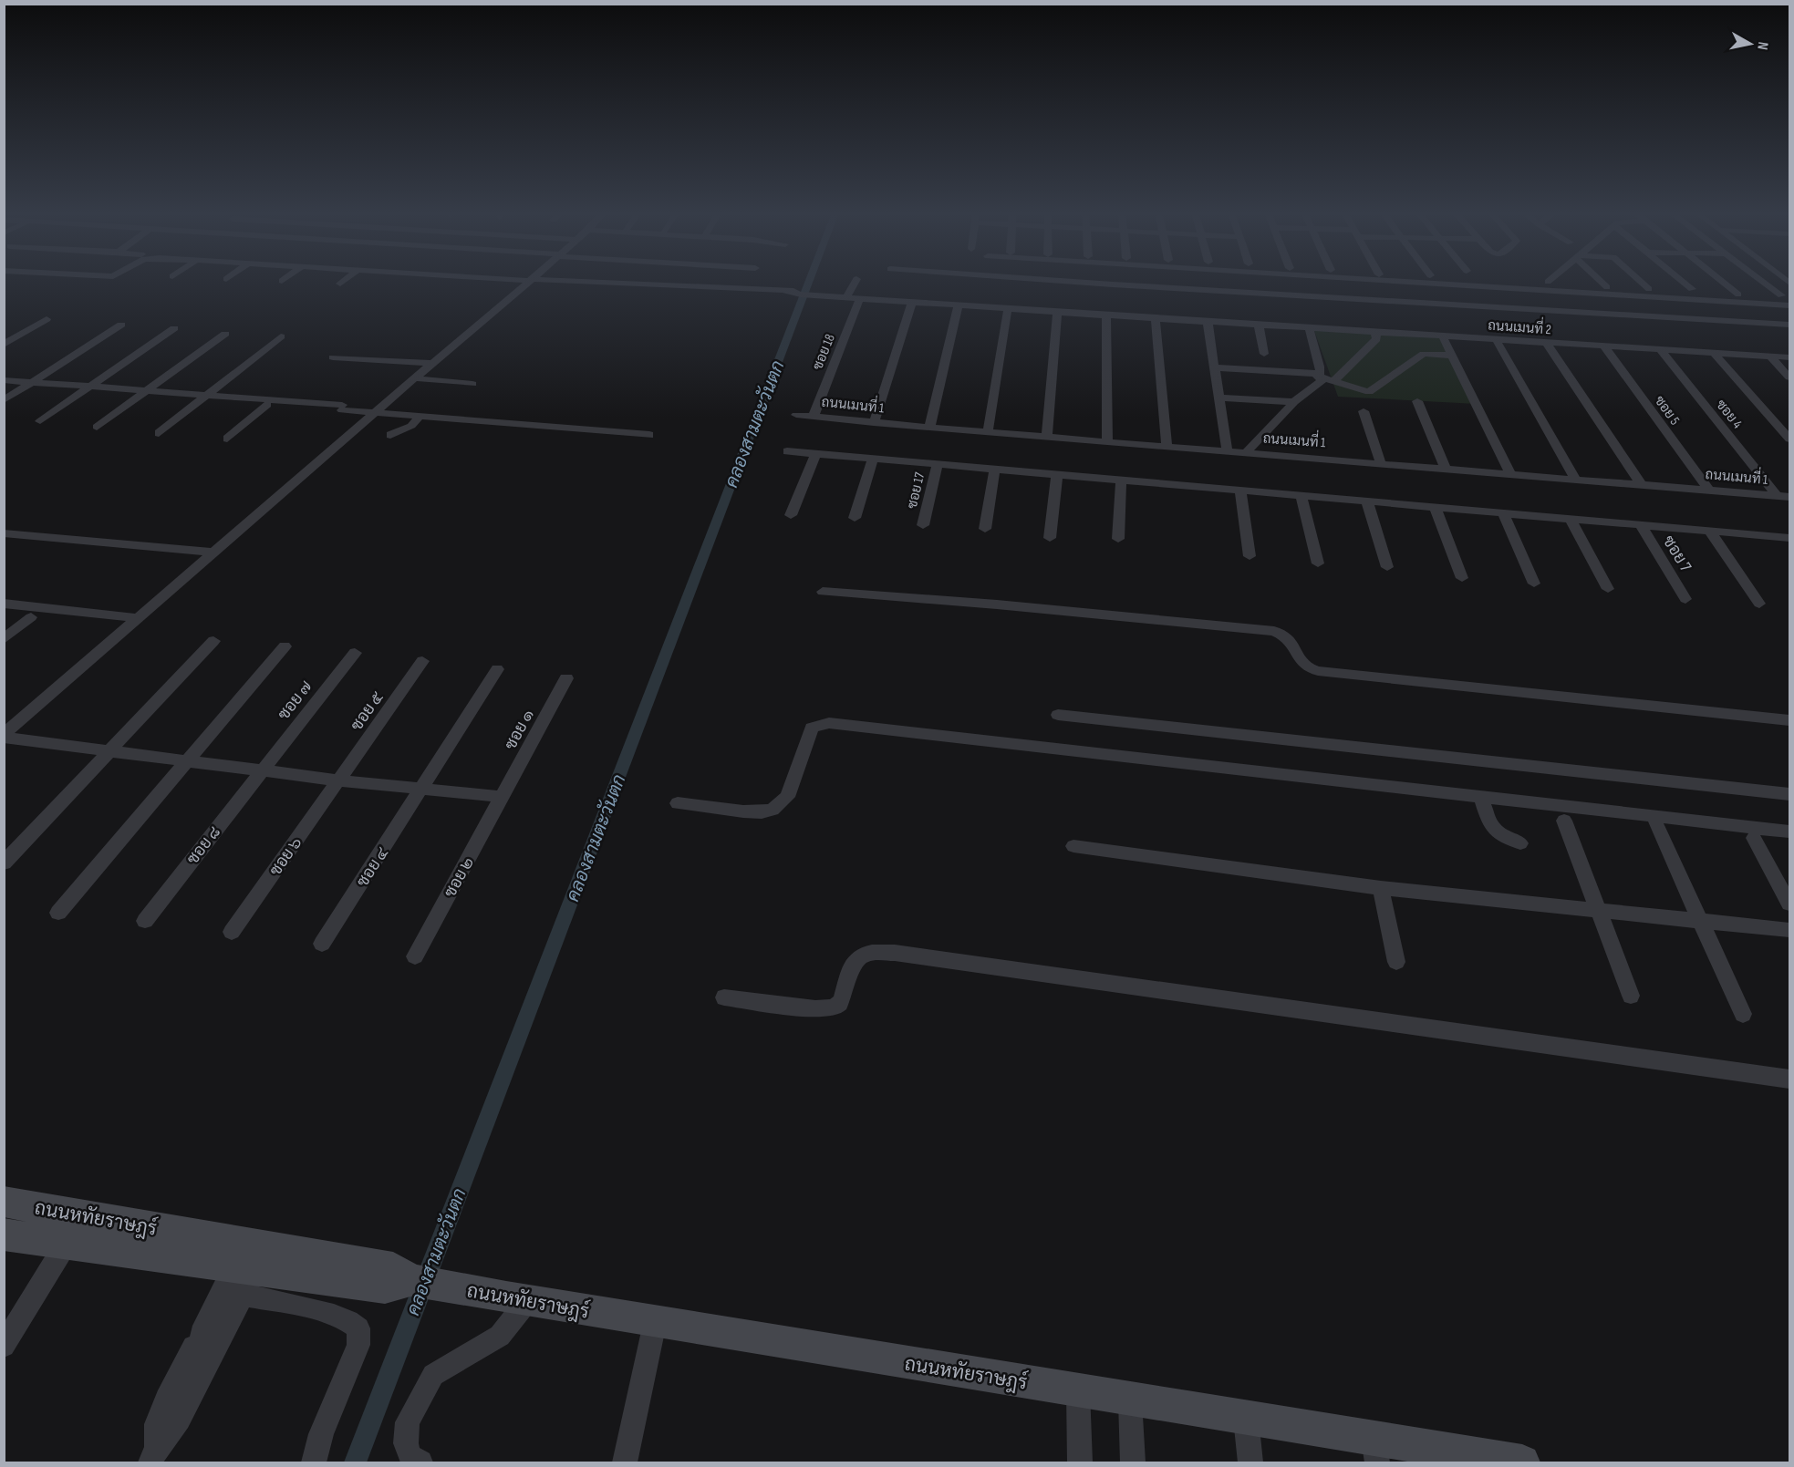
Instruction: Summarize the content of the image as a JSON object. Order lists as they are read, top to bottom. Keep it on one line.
{"streets":{"main road":["ถนนหทัยราษฎร์"],"street":["ถนนเมนที่ 2","ซอย 18","ถนนเมนที่ 1","ซอย 5","ซอย 4","ซอย 17","ซอย 7","ซอย ๗","ซอย ๕","ซอย ๑","ซอย ๘","ซอย ๖","ซอย ๔","ซอย ๒"]},"crossings":[["ถนนเมนที่ 2","ซอย 18"],["ถนนเมนที่ 2","ซอย 5"],["ถนนเมนที่ 2","ซอย 4"],["ซอย 18","ถนนเมนที่ 1"],["ถนนเมนที่ 1","ซอย 5"],["ถนนเมนที่ 1","ซอย 4"],["ซอย ๗","ซอย ๘"],["ซอย ๕","ซอย ๖"],["ซอย ๑","ซอย ๒"]],"water":["คลองสามตะวันตก"],"north":"right"}
